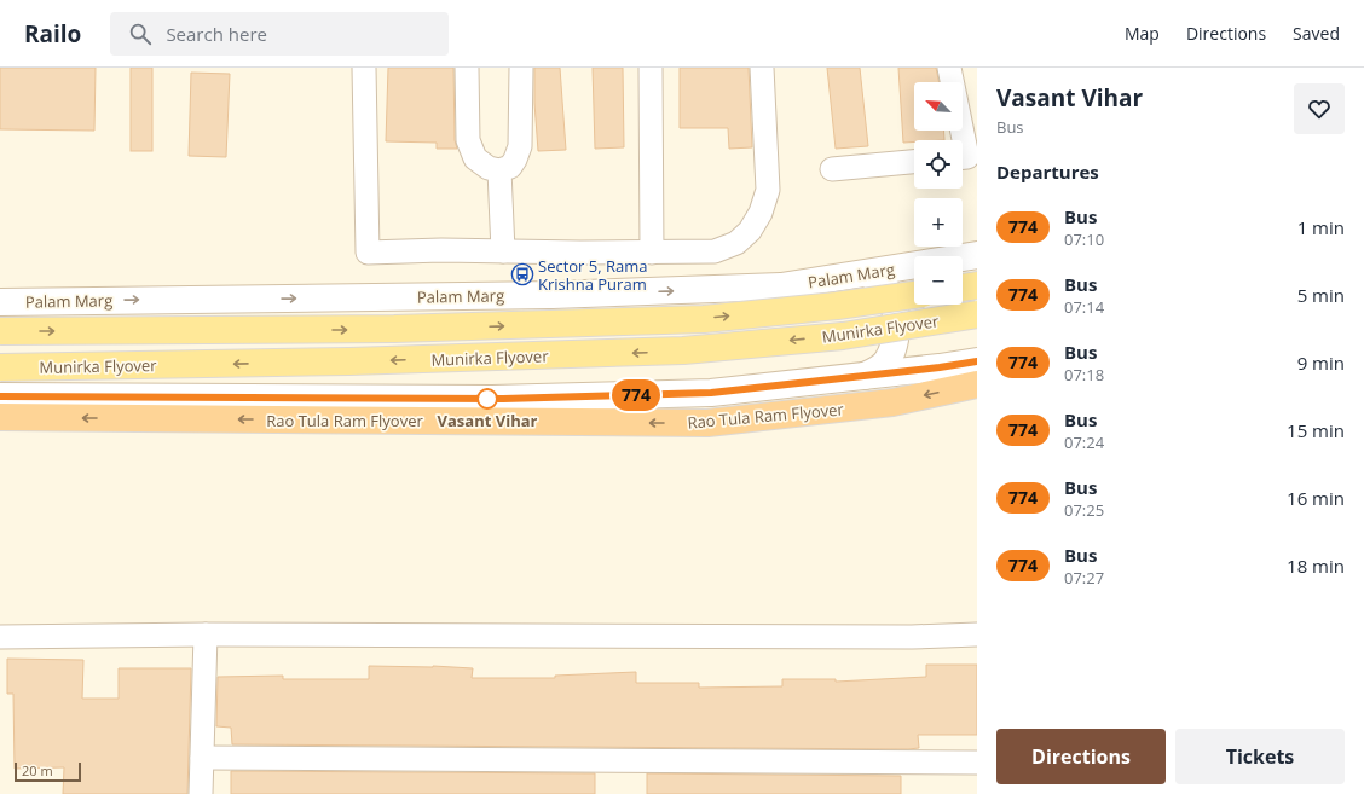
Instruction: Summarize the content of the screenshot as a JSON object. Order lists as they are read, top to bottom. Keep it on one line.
{"streets":{"highway":["Rao Tula Ram Flyover"],"main road":["Palam Marg","Munirka Flyover"]},"one_way":["Rao Tula Ram Flyover"],"places":{"bus stop":["Sector 5, Rama Krishna Puram"],"other":["Vasant Vihar"]},"lines":["bus line 774"],"scale_bar":"20 m","north":"top left","page":{"header":"Railo","search":"Search here","nav":["Map","Directions","Saved"],"on_map":"774","heading":[["Vasant Vihar","Bus"],"Departures"],"map_buttons":["+","−"],"list":[{"mark":"774","name":"Bus","note":"07:10","value":"1 min"},{"mark":"774","name":"Bus","note":"07:14","value":"5 min"},{"mark":"774","name":"Bus","note":"07:18","value":"9 min"},{"mark":"774","name":"Bus","note":"07:24","value":"15 min"},{"mark":"774","name":"Bus","note":"07:25","value":"16 min"},{"mark":"774","name":"Bus","note":"07:27","value":"18 min"}],"buttons":["Directions","Tickets"],"scale":"20 m"}}
